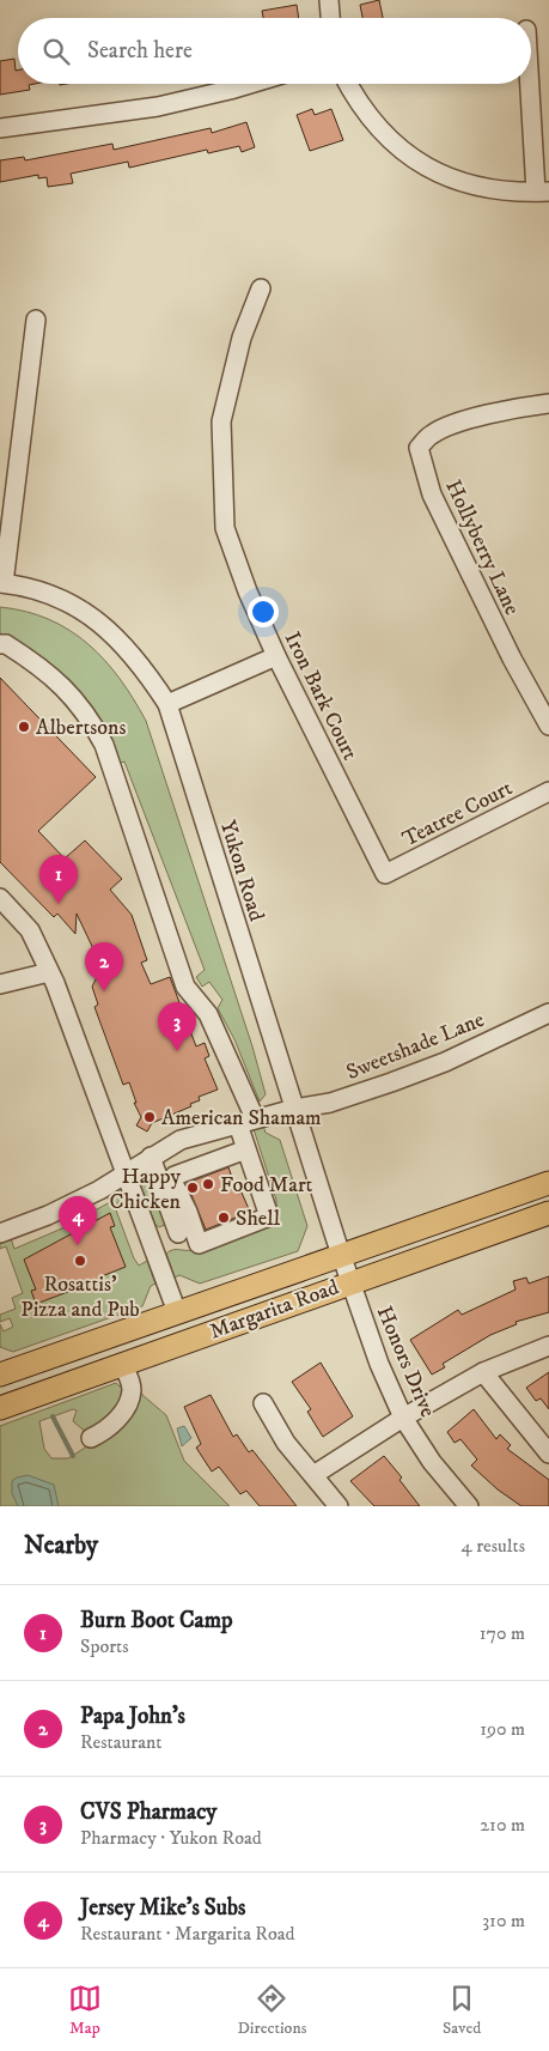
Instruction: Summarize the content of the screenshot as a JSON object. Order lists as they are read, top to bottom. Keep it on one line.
{"streets":{"main road":["Margarita Road"],"street":["Hollyberry Lane","Iron Bark Court","Teatree Court","Yukon Road","Sweetshade Lane","Honors Drive"]},"crossings":[["Iron Bark Court","Teatree Court"],["Yukon Road","Sweetshade Lane"],["Yukon Road","Margarita Road"],["Yukon Road","Honors Drive"],["Margarita Road","Honors Drive"]],"places":["Albertsons","American Shamam","Food Mart","Happy Chicken","Shell","Rosattis' Pizza and Pub"],"page":{"search":"Search here","pins":["1","2","3","4"],"heading":["Nearby","4 results"],"list":[{"mark":"1","name":"Burn Boot Camp","note":"Sports","value":"170 m"},{"mark":"2","name":"Papa John's","note":"Restaurant","value":"190 m"},{"mark":"3","name":"CVS Pharmacy","note":"Pharmacy · Yukon Road","value":"210 m"},{"mark":"4","name":"Jersey Mike's Subs","note":"Restaurant · Margarita Road","value":"310 m"}],"nav":["Map","Directions","Saved"]}}
